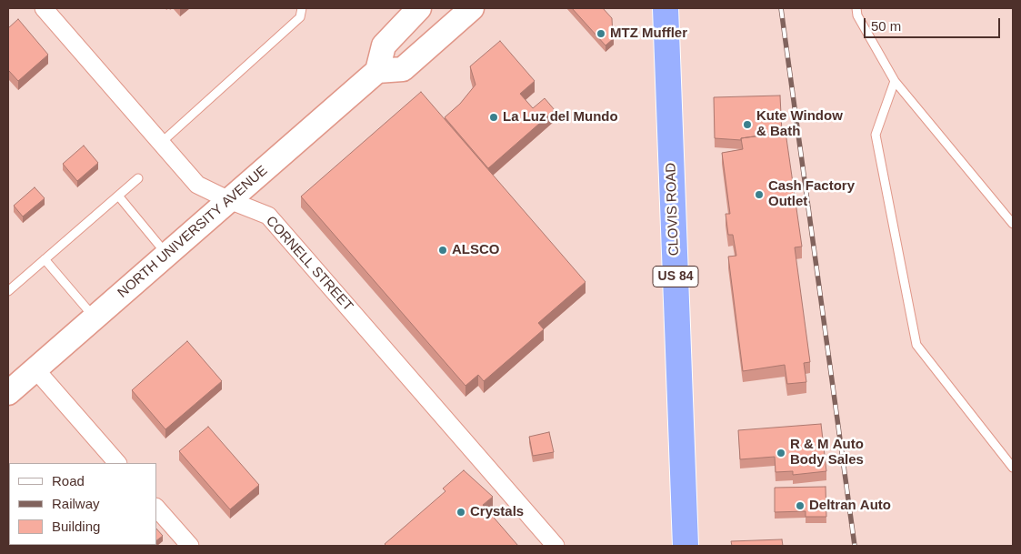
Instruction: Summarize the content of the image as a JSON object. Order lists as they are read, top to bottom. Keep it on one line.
{"streets":{"highway":["CLOVIS ROAD","US 84"],"main road":["NORTH UNIVERSITY AVENUE"],"street":["CORNELL STREET"]},"crossings":[["NORTH UNIVERSITY AVENUE","CORNELL STREET"]],"places":["MTZ Muffler","La Luz del Mundo","Kute Window & Bath","Cash Factory Outlet","ALSCO","R & M Auto Body Sales","Deltran Auto","Crystals"],"legend":["Road","Railway","Building"],"scale_bar":"50 m"}
